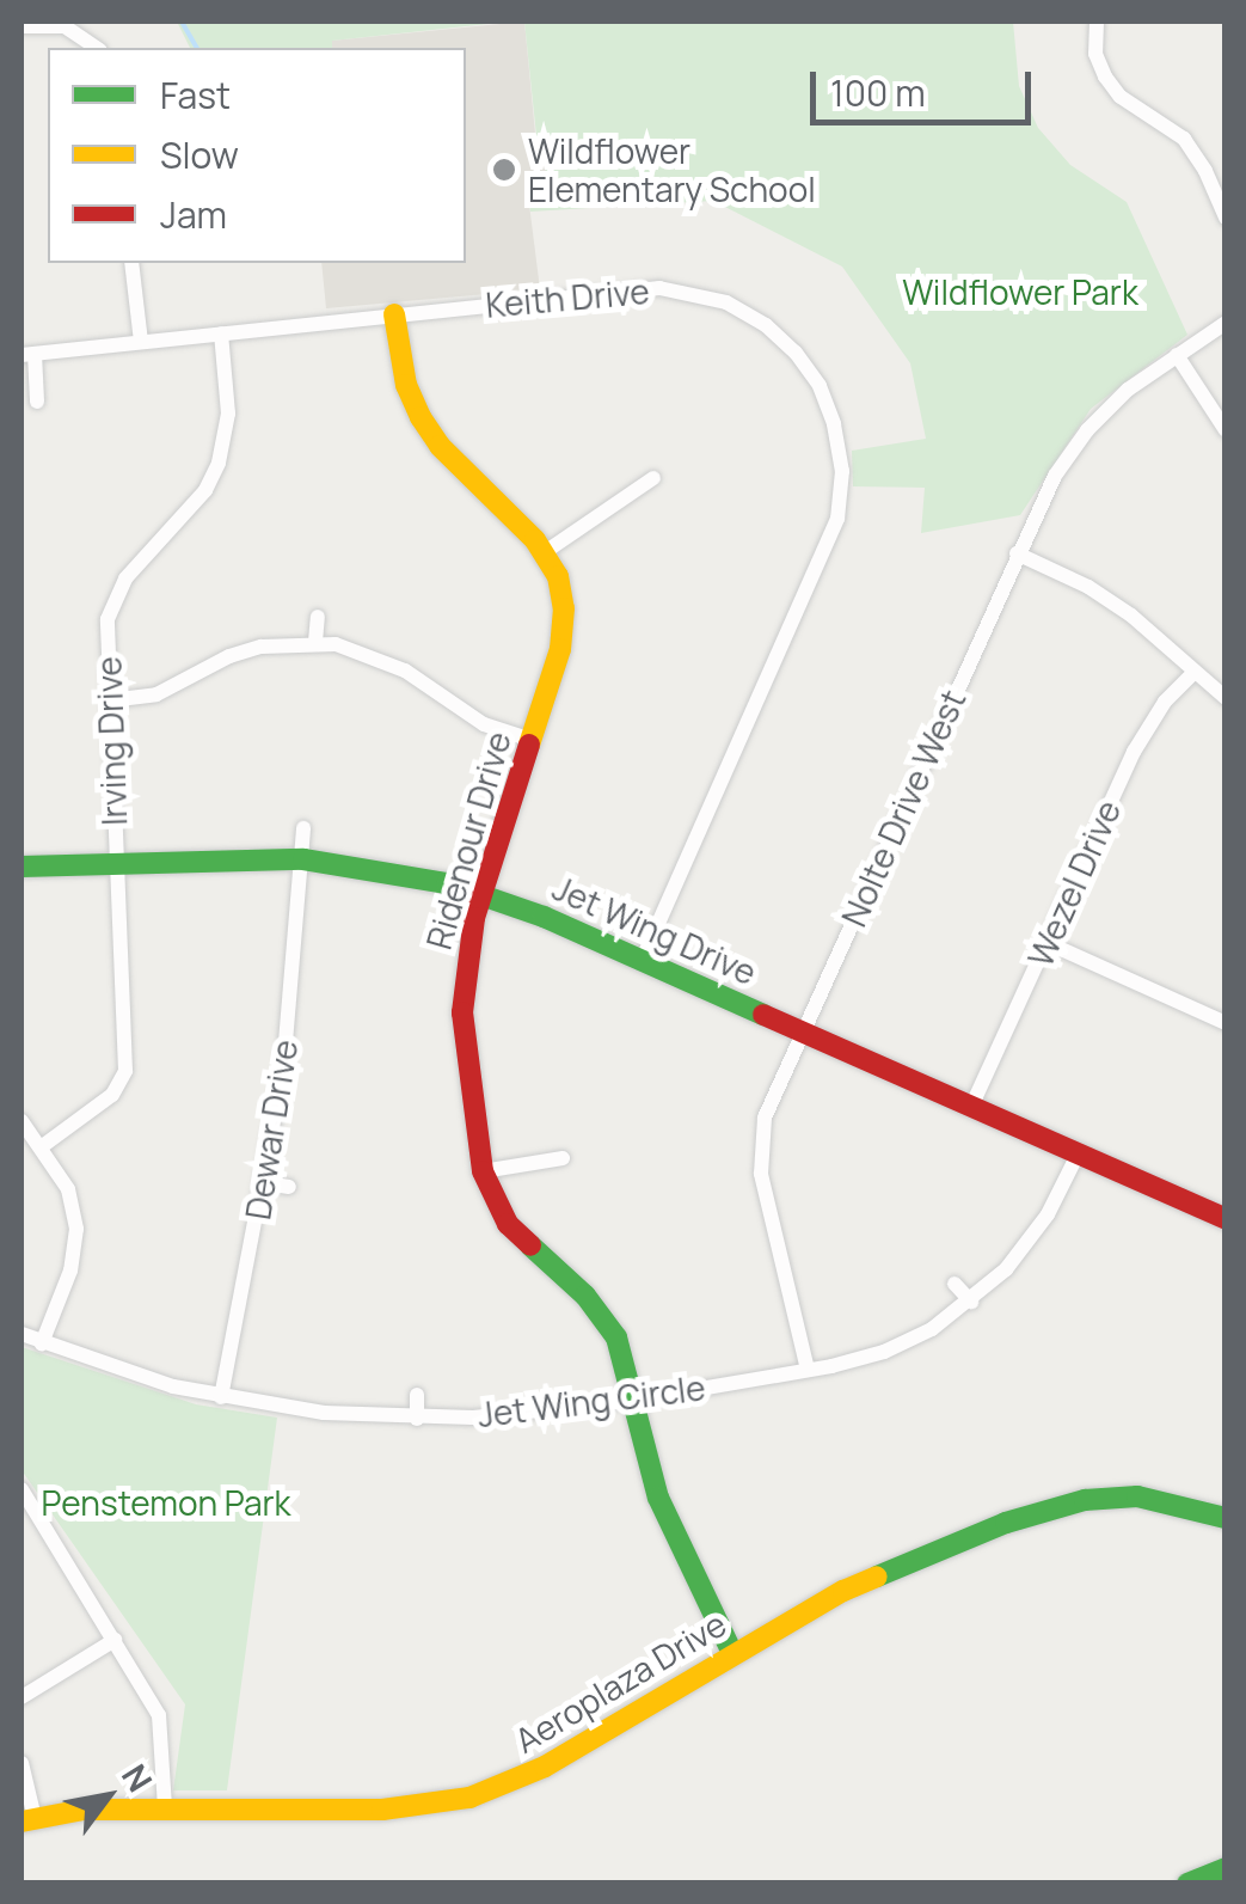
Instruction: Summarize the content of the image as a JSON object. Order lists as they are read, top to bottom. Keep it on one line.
{"streets":{"main road":["Ridenour Drive","Jet Wing Drive","Aeroplaza Drive"],"street":["Keith Drive","Irving Drive","Nolte Drive West","Wezel Drive","Dewar Drive","Jet Wing Circle"]},"crossings":[["Keith Drive","Irving Drive"],["Keith Drive","Ridenour Drive"],["Keith Drive","Jet Wing Drive"],["Irving Drive","Jet Wing Drive"],["Nolte Drive West","Jet Wing Drive"],["Nolte Drive West","Jet Wing Circle"],["Ridenour Drive","Jet Wing Drive"],["Ridenour Drive","Jet Wing Circle"],["Ridenour Drive","Aeroplaza Drive"],["Wezel Drive","Jet Wing Drive"],["Jet Wing Drive","Dewar Drive"],["Jet Wing Drive","Jet Wing Circle"],["Dewar Drive","Jet Wing Circle"]],"parks":["Wildflower Park","Penstemon Park"],"places":["Wildflower Elementary School"],"legend":["Fast","Slow","Jam"],"scale_bar":"100 m","north":"top right"}
